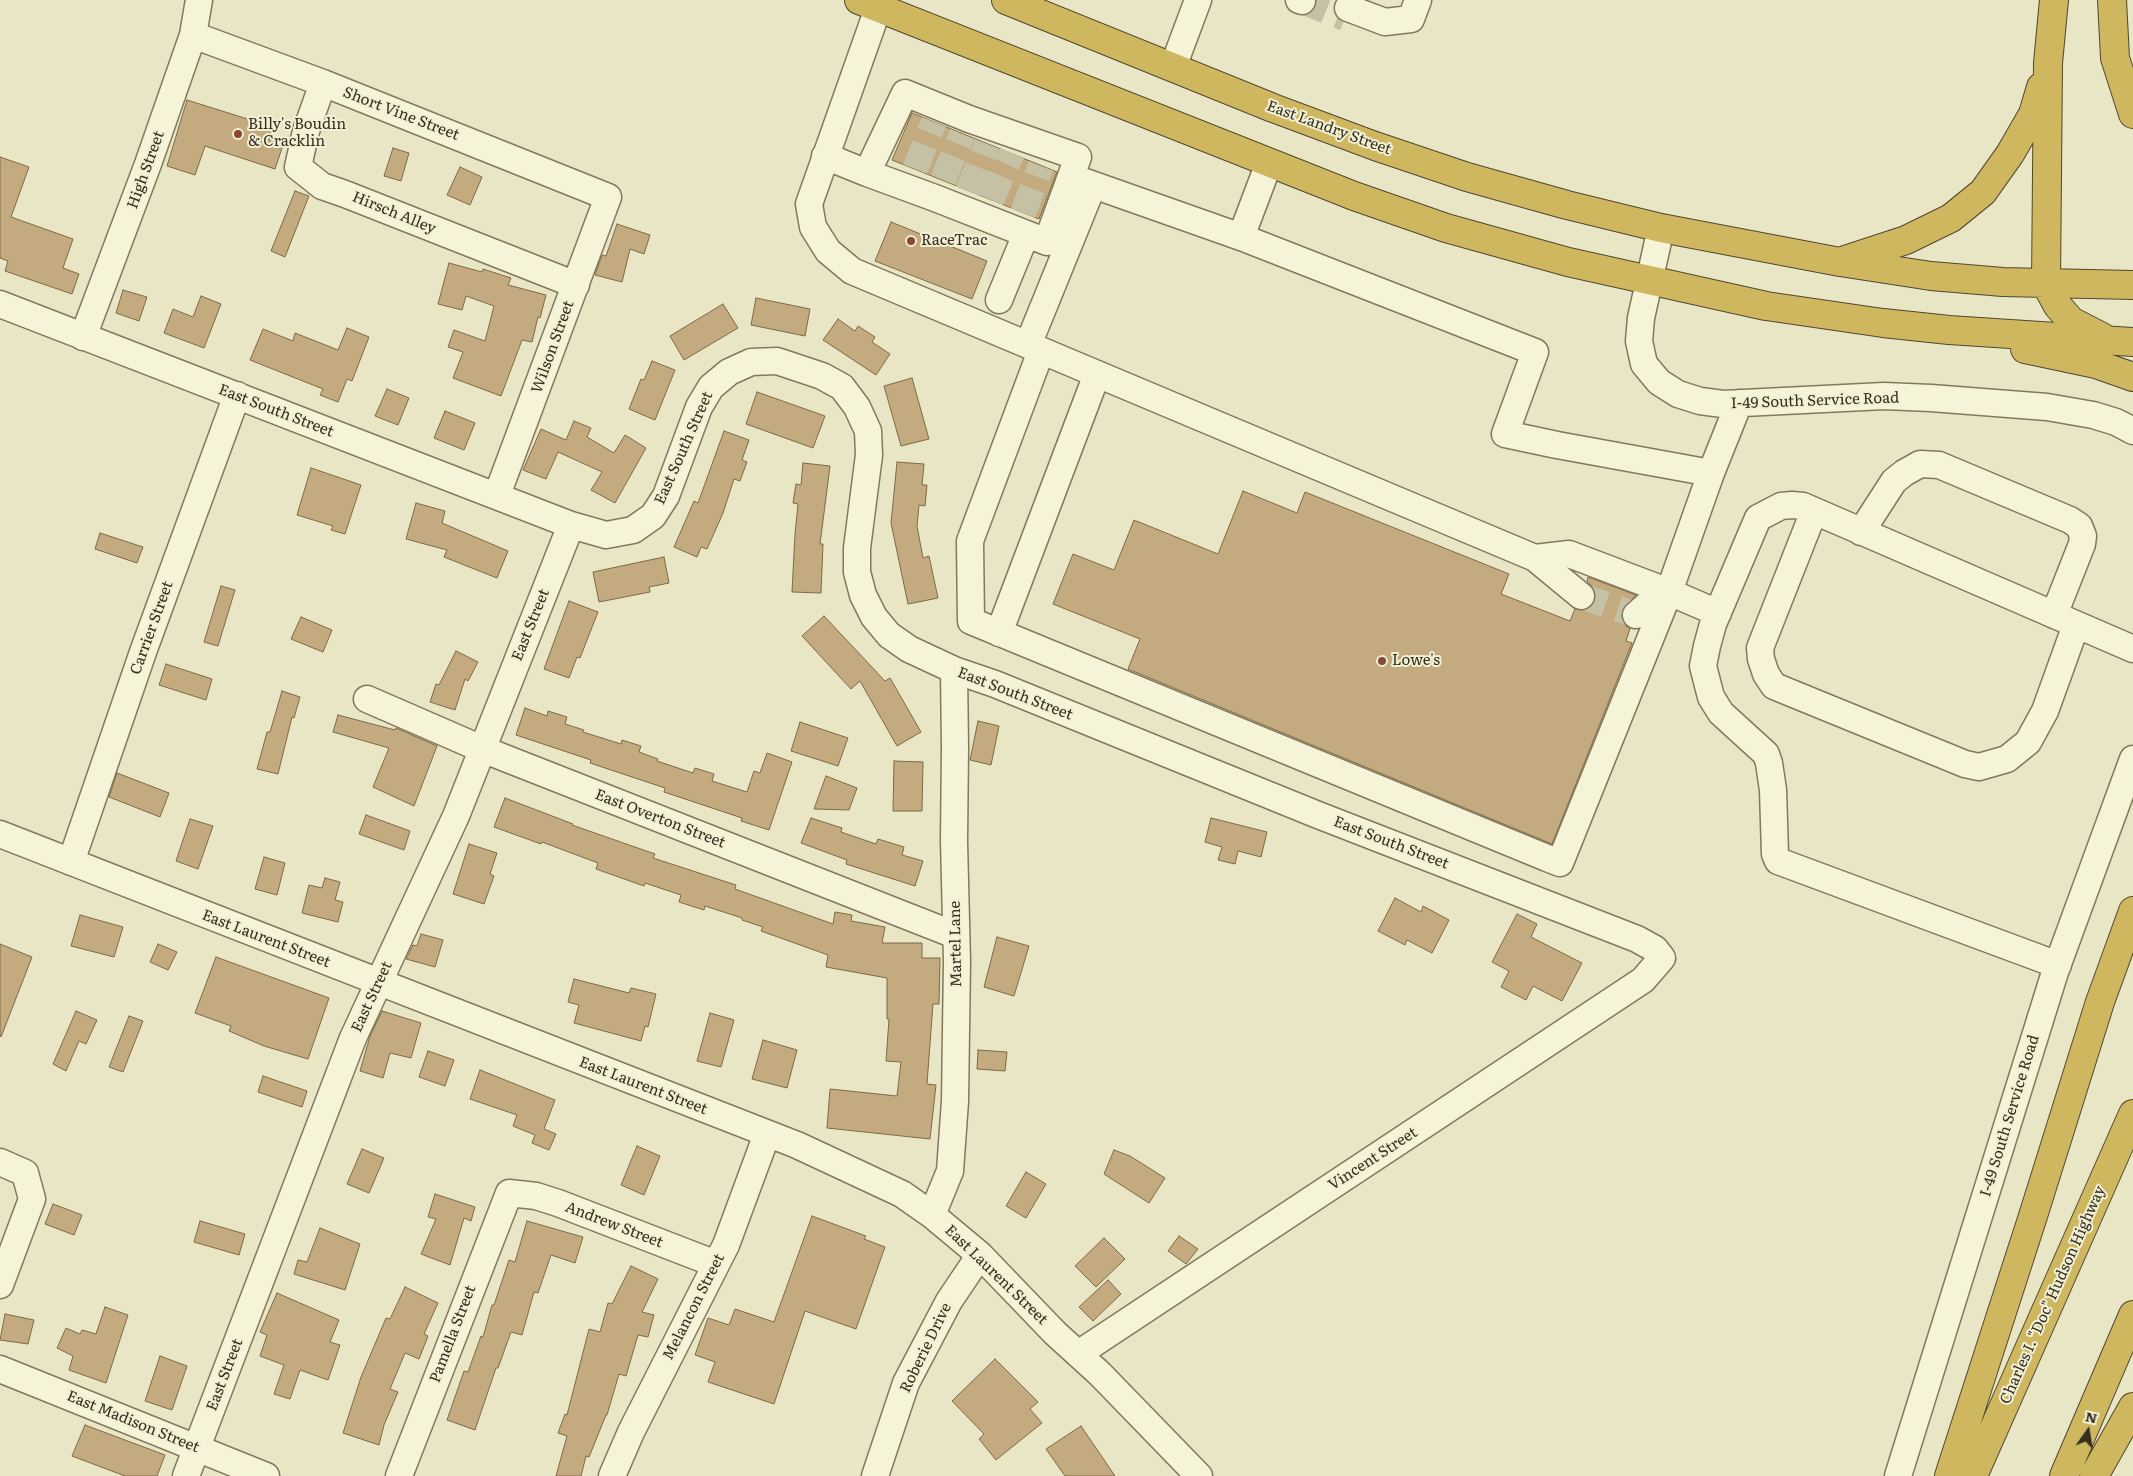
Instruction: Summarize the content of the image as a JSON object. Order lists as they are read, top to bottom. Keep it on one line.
{"streets":{"highway":["East Landry Street","Charles I. \"Doc\" Hudson Highway"],"street":["Short Vine Street","High Street","Hirsch Alley","Wilson Street","I-49 South Service Road","East South Street","East Street","Carrier Street","East Overton Street","East Laurent Street","Martel Lane","Vincent Street","Andrew Street","Melancon Street","Pamella Street","Roberie Drive","East Madison Street"]},"crossings":[["Short Vine Street","High Street"],["Short Vine Street","Hirsch Alley"],["Short Vine Street","Wilson Street"],["East Landry Street","I-49 South Service Road"],["High Street","East South Street"],["Hirsch Alley","Wilson Street"],["Wilson Street","East South Street"],["East South Street","East Street"],["East South Street","Carrier Street"],["East South Street","Martel Lane"],["East South Street","Vincent Street"],["East Street","East Overton Street"],["East Street","East Laurent Street"],["East Street","East Madison Street"],["Carrier Street","East Laurent Street"],["East Overton Street","Martel Lane"],["East Laurent Street","Martel Lane"],["East Laurent Street","Vincent Street"],["East Laurent Street","Melancon Street"],["East Laurent Street","Roberie Drive"],["Andrew Street","Melancon Street"],["Andrew Street","Pamella Street"]],"places":["Billy's Boudin & Cracklin","RaceTrac","Lowe's"],"north":"top"}
